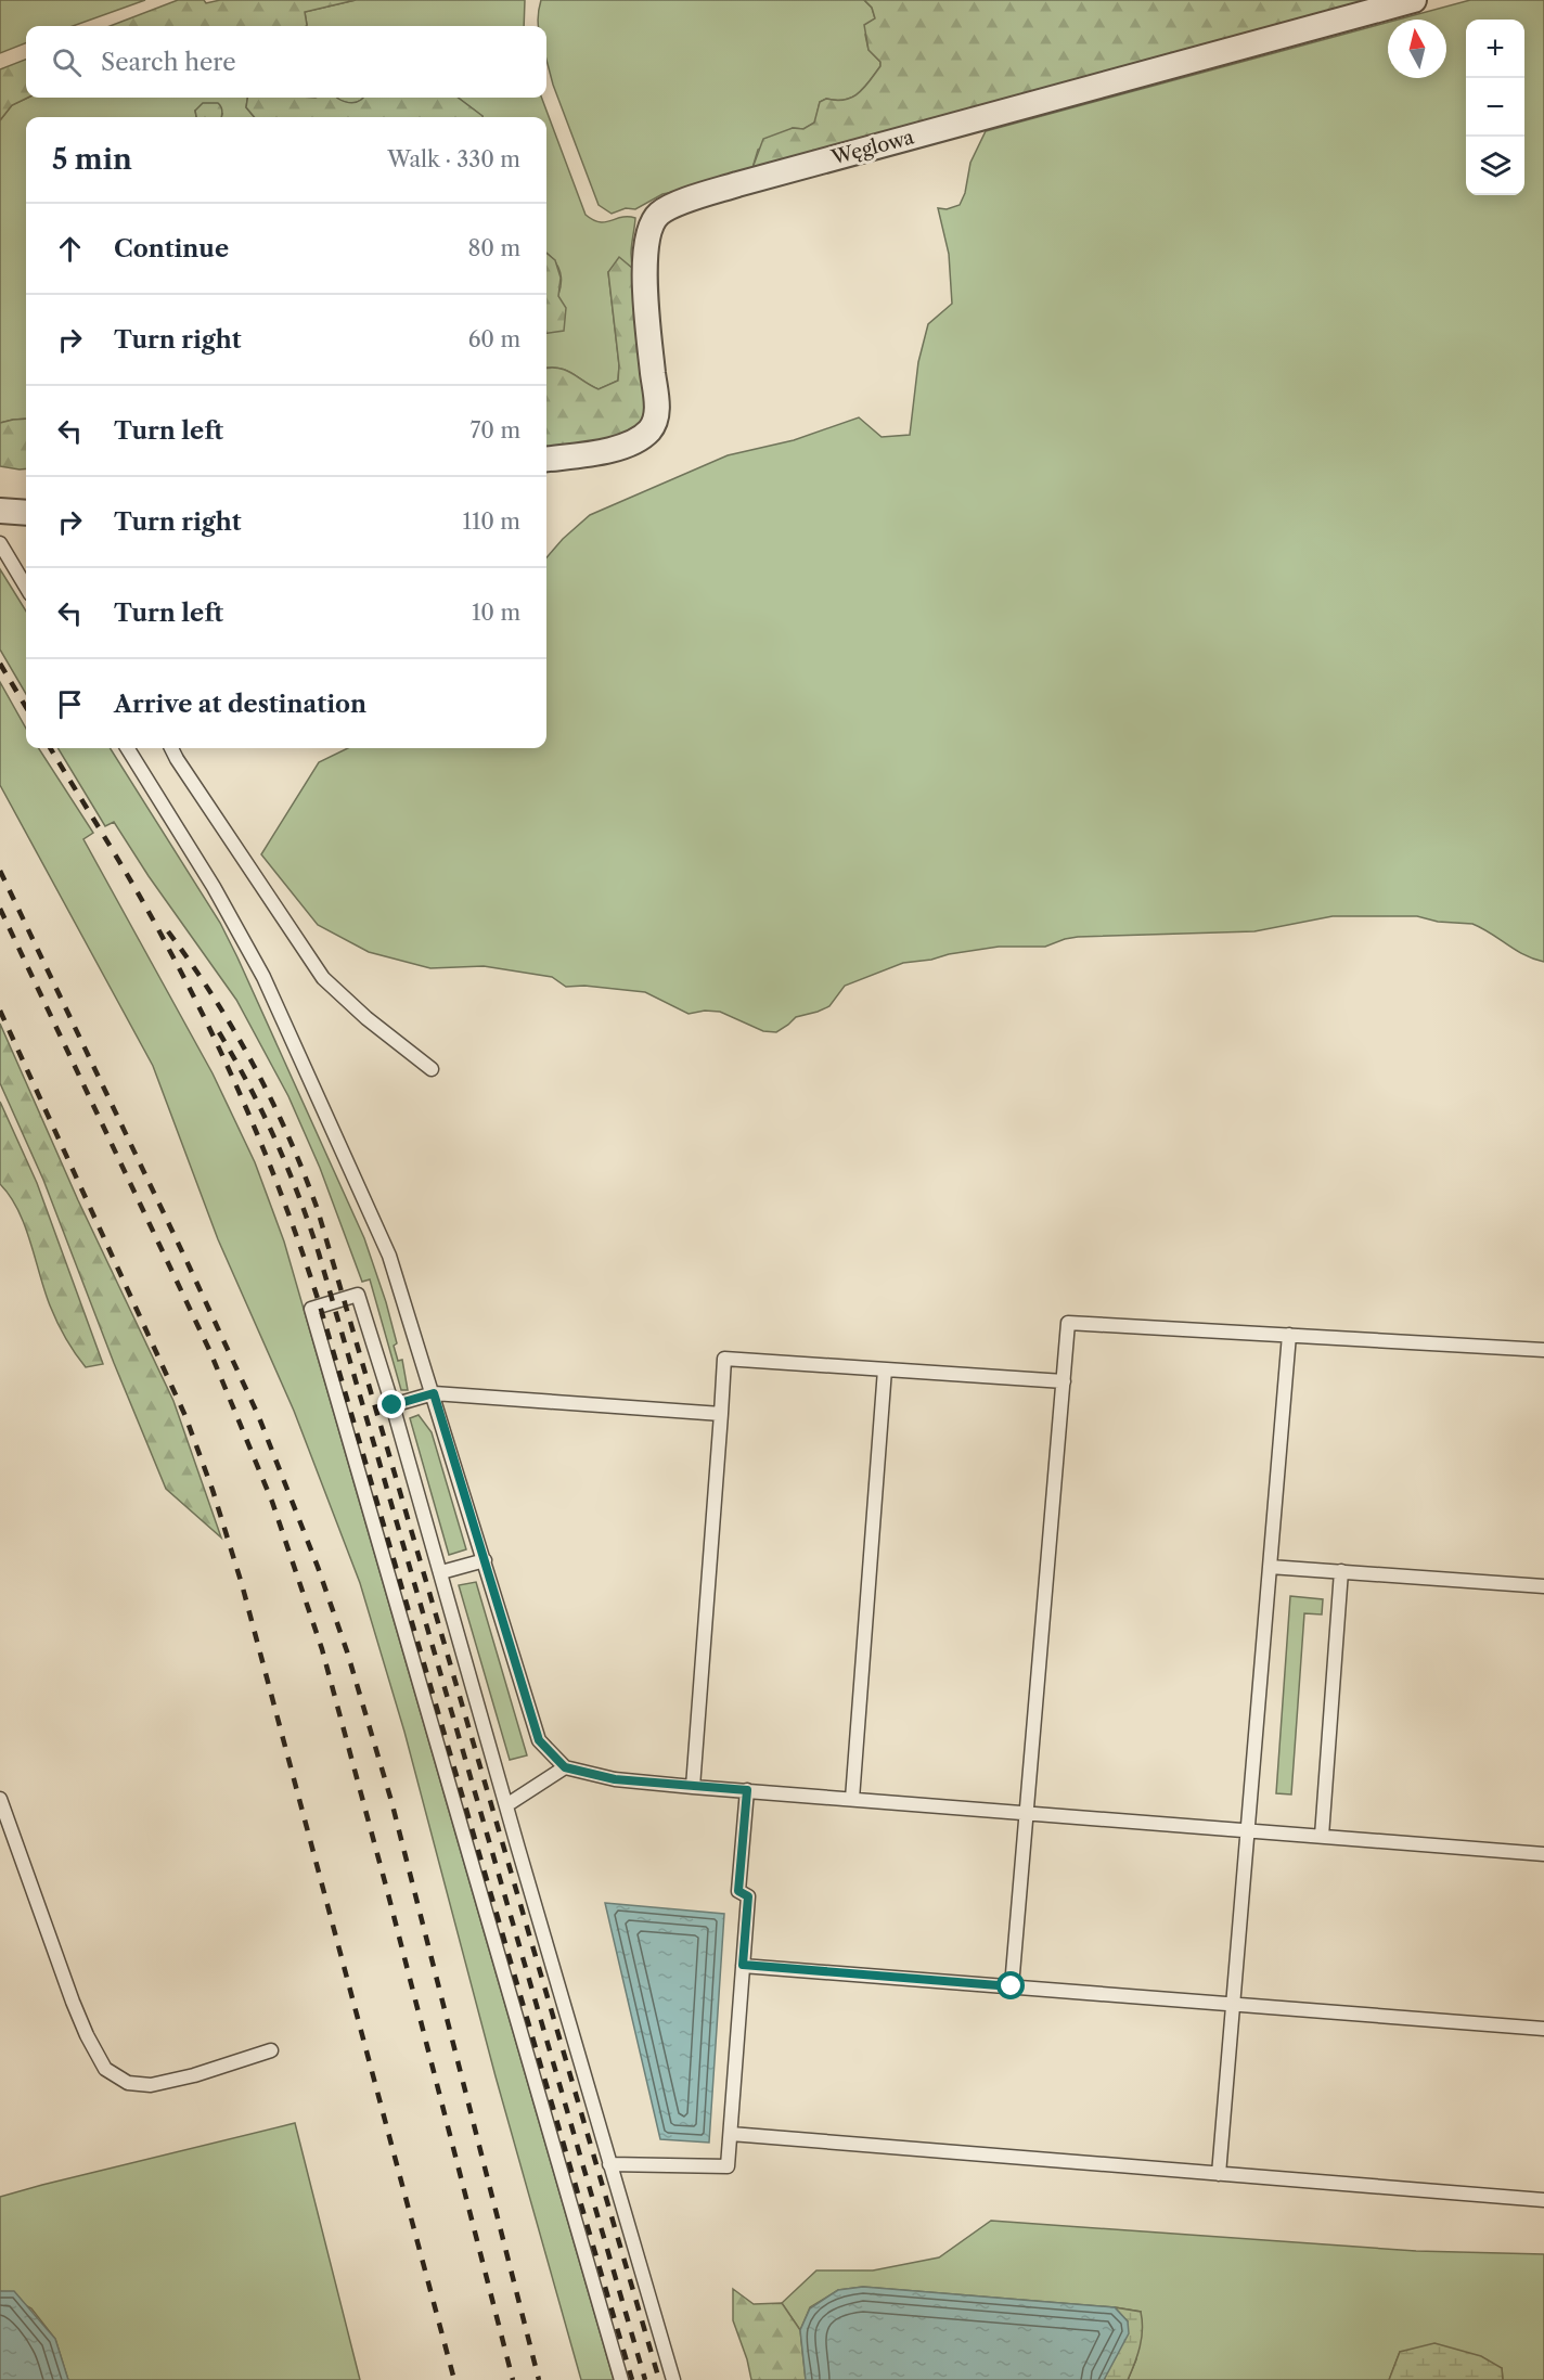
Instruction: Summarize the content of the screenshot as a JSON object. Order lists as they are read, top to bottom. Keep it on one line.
{"streets":{"street":["Węglowa"]},"north":"top","page":{"map_buttons":["+","−"],"search":"Search here","heading":["5 min","Walk · 330 m"],"list":[["Continue","80 m"],["Turn right","60 m"],["Turn left","70 m"],["Turn right","110 m"],["Turn left","10 m"],"Arrive at destination"]}}
